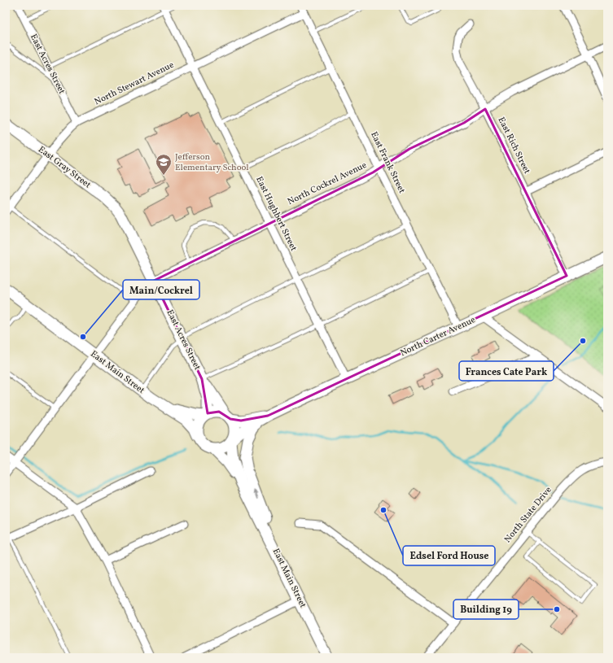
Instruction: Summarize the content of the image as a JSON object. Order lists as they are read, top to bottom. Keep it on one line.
{"streets":{"street":["East Acres Street","North Stewart Avenue","East Rich Street","East Frank Street","East Gray Street","North Cockrel Avenue","East Hughbert Street","North Carter Avenue","East Main Street","North State Drive"]},"crossings":[["East Acres Street","North Stewart Avenue"],["East Acres Street","East Gray Street"],["East Acres Street","North Cockrel Avenue"],["East Acres Street","North Carter Avenue"],["East Acres Street","East Main Street"],["North Stewart Avenue","East Frank Street"],["North Stewart Avenue","East Gray Street"],["North Stewart Avenue","East Hughbert Street"],["East Rich Street","North Cockrel Avenue"],["East Rich Street","North Carter Avenue"],["East Frank Street","North Cockrel Avenue"],["East Frank Street","North Carter Avenue"],["North Cockrel Avenue","East Hughbert Street"],["North Cockrel Avenue","East Main Street"],["East Hughbert Street","North Carter Avenue"],["North Carter Avenue","East Main Street"]],"places":{"school or university":["Jefferson Elementary School"],"other":["Main/Cockrel","Frances Cate Park","Edsel Ford House","Building 19"]}}
